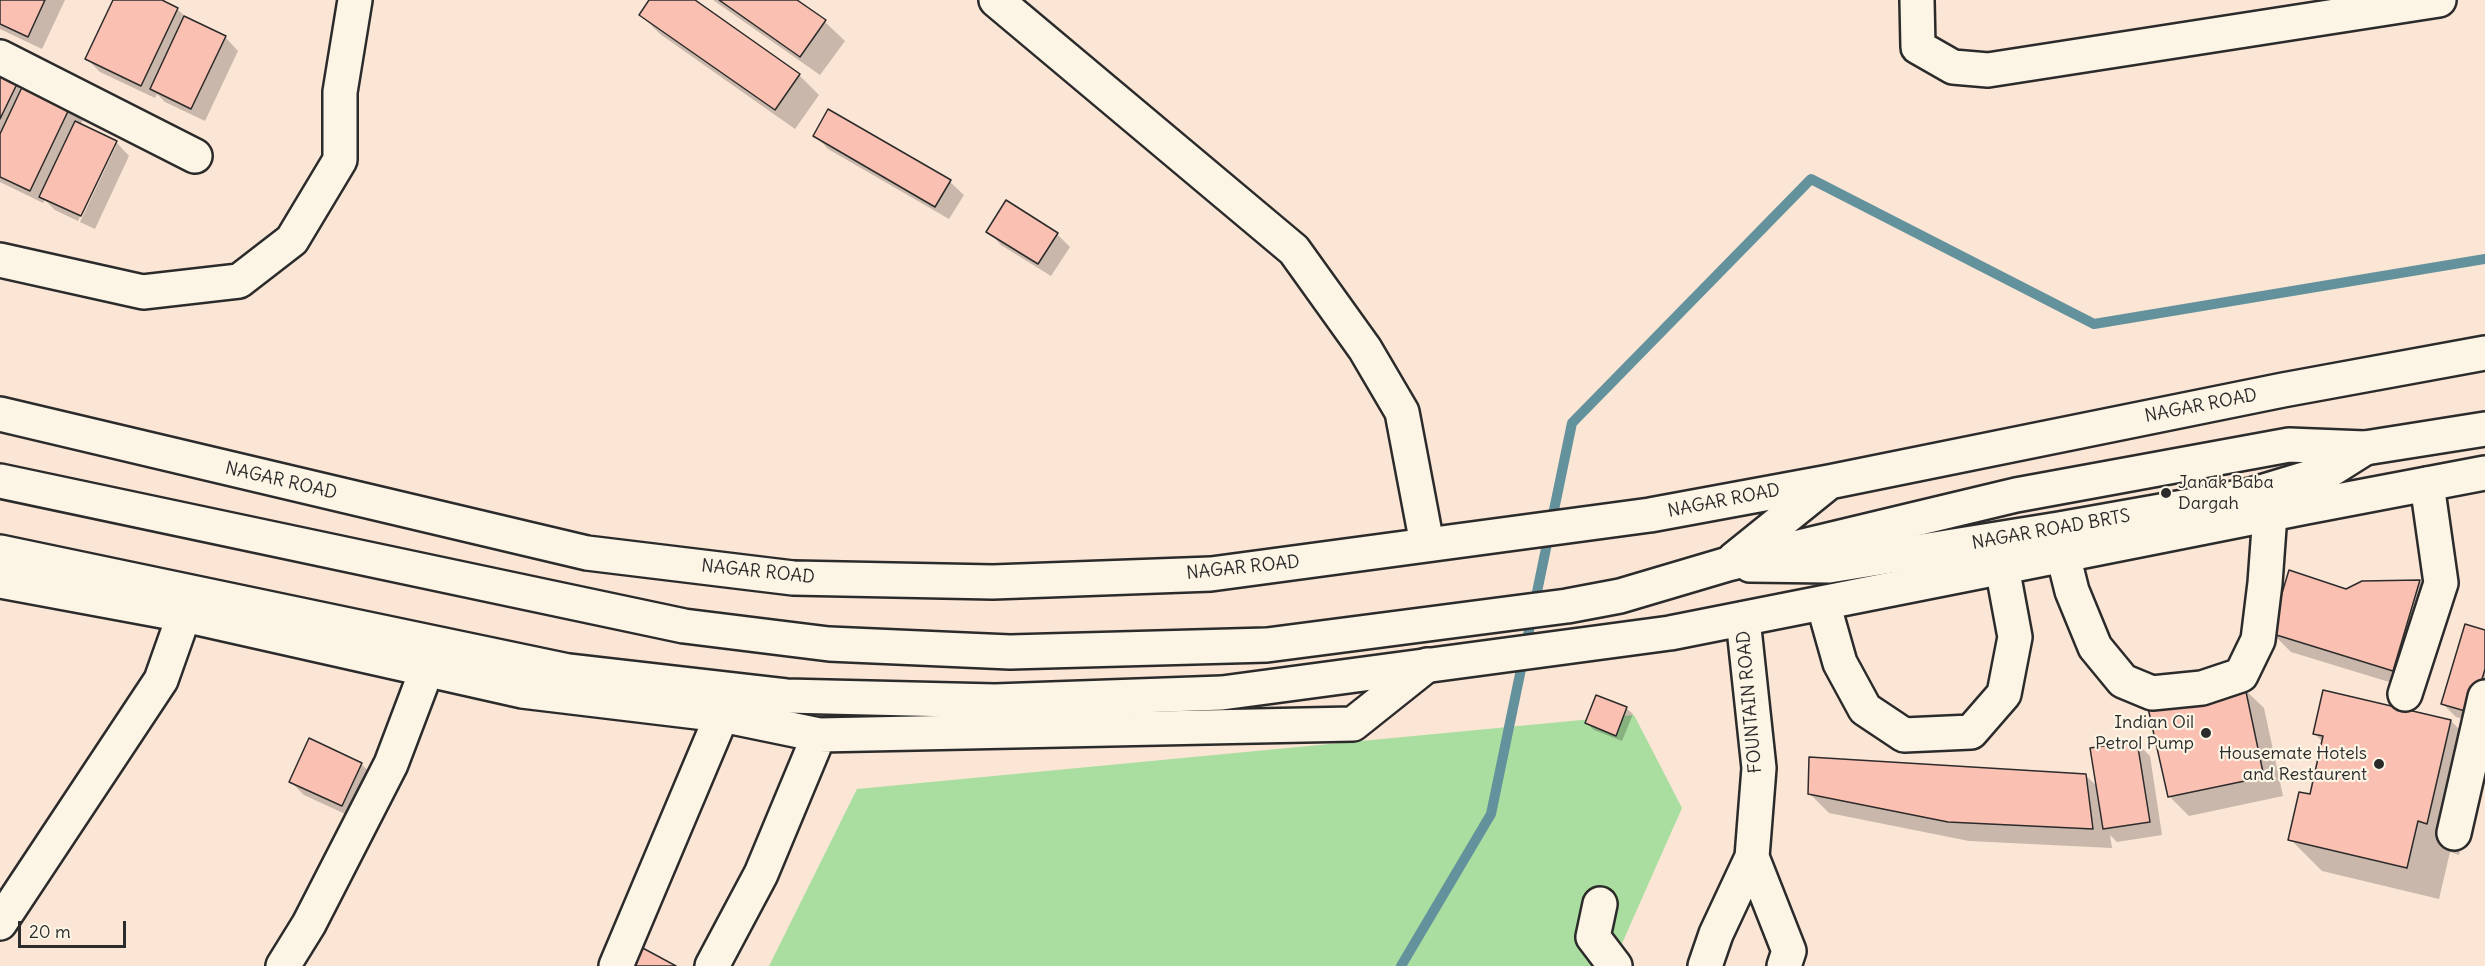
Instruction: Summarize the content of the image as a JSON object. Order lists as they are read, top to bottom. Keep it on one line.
{"streets":{"main road":["NAGAR ROAD","FOUNTAIN ROAD"]},"places":["Janak Baba Dargah","Indian Oil Petrol Pump","Housemate Hotels and Restaurent"],"scale_bar":"20 m"}
